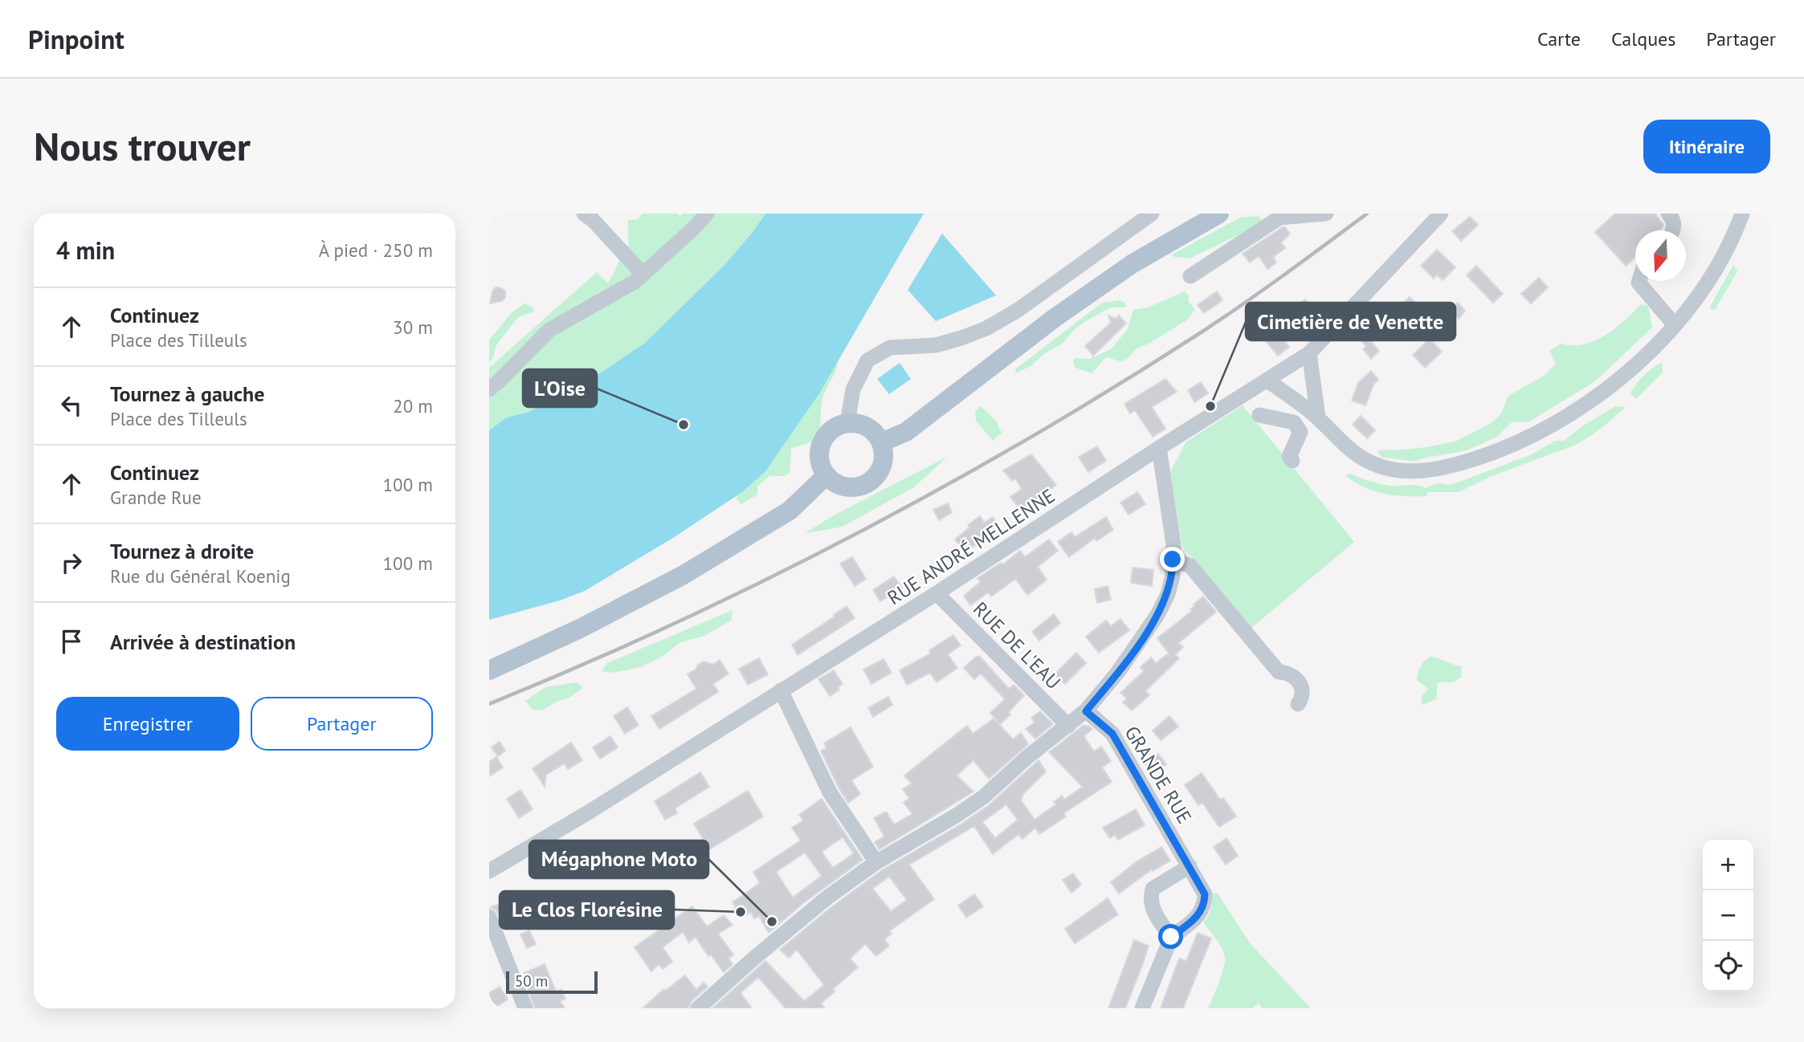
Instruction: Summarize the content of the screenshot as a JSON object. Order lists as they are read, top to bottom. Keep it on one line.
{"streets":{"street":["RUE ANDRÉ MELLENNE","RUE DE L'EAU","GRANDE RUE"]},"crossings":[["RUE ANDRÉ MELLENNE","RUE DE L'EAU"]],"places":["Cimetière de Venette","L'Oise","Le Clos Florésine","Mégaphone Moto"],"scale_bar":"50 m","north":"bottom","page":{"header":"Pinpoint","nav":["Carte","Calques","Partager"],"buttons":["Itinéraire",["Enregistrer","Partager"]],"title":"Nous trouver","heading":["4 min","À pied · 250 m"],"list":[["Continuez","Place des Tilleuls","30 m"],["Tournez à gauche","Place des Tilleuls","20 m"],["Continuez","Grande Rue","100 m"],["Tournez à droite","Rue du Général Koenig","100 m"],"Arrivée à destination"],"map_buttons":["+","−"],"scale":"50 m"}}
